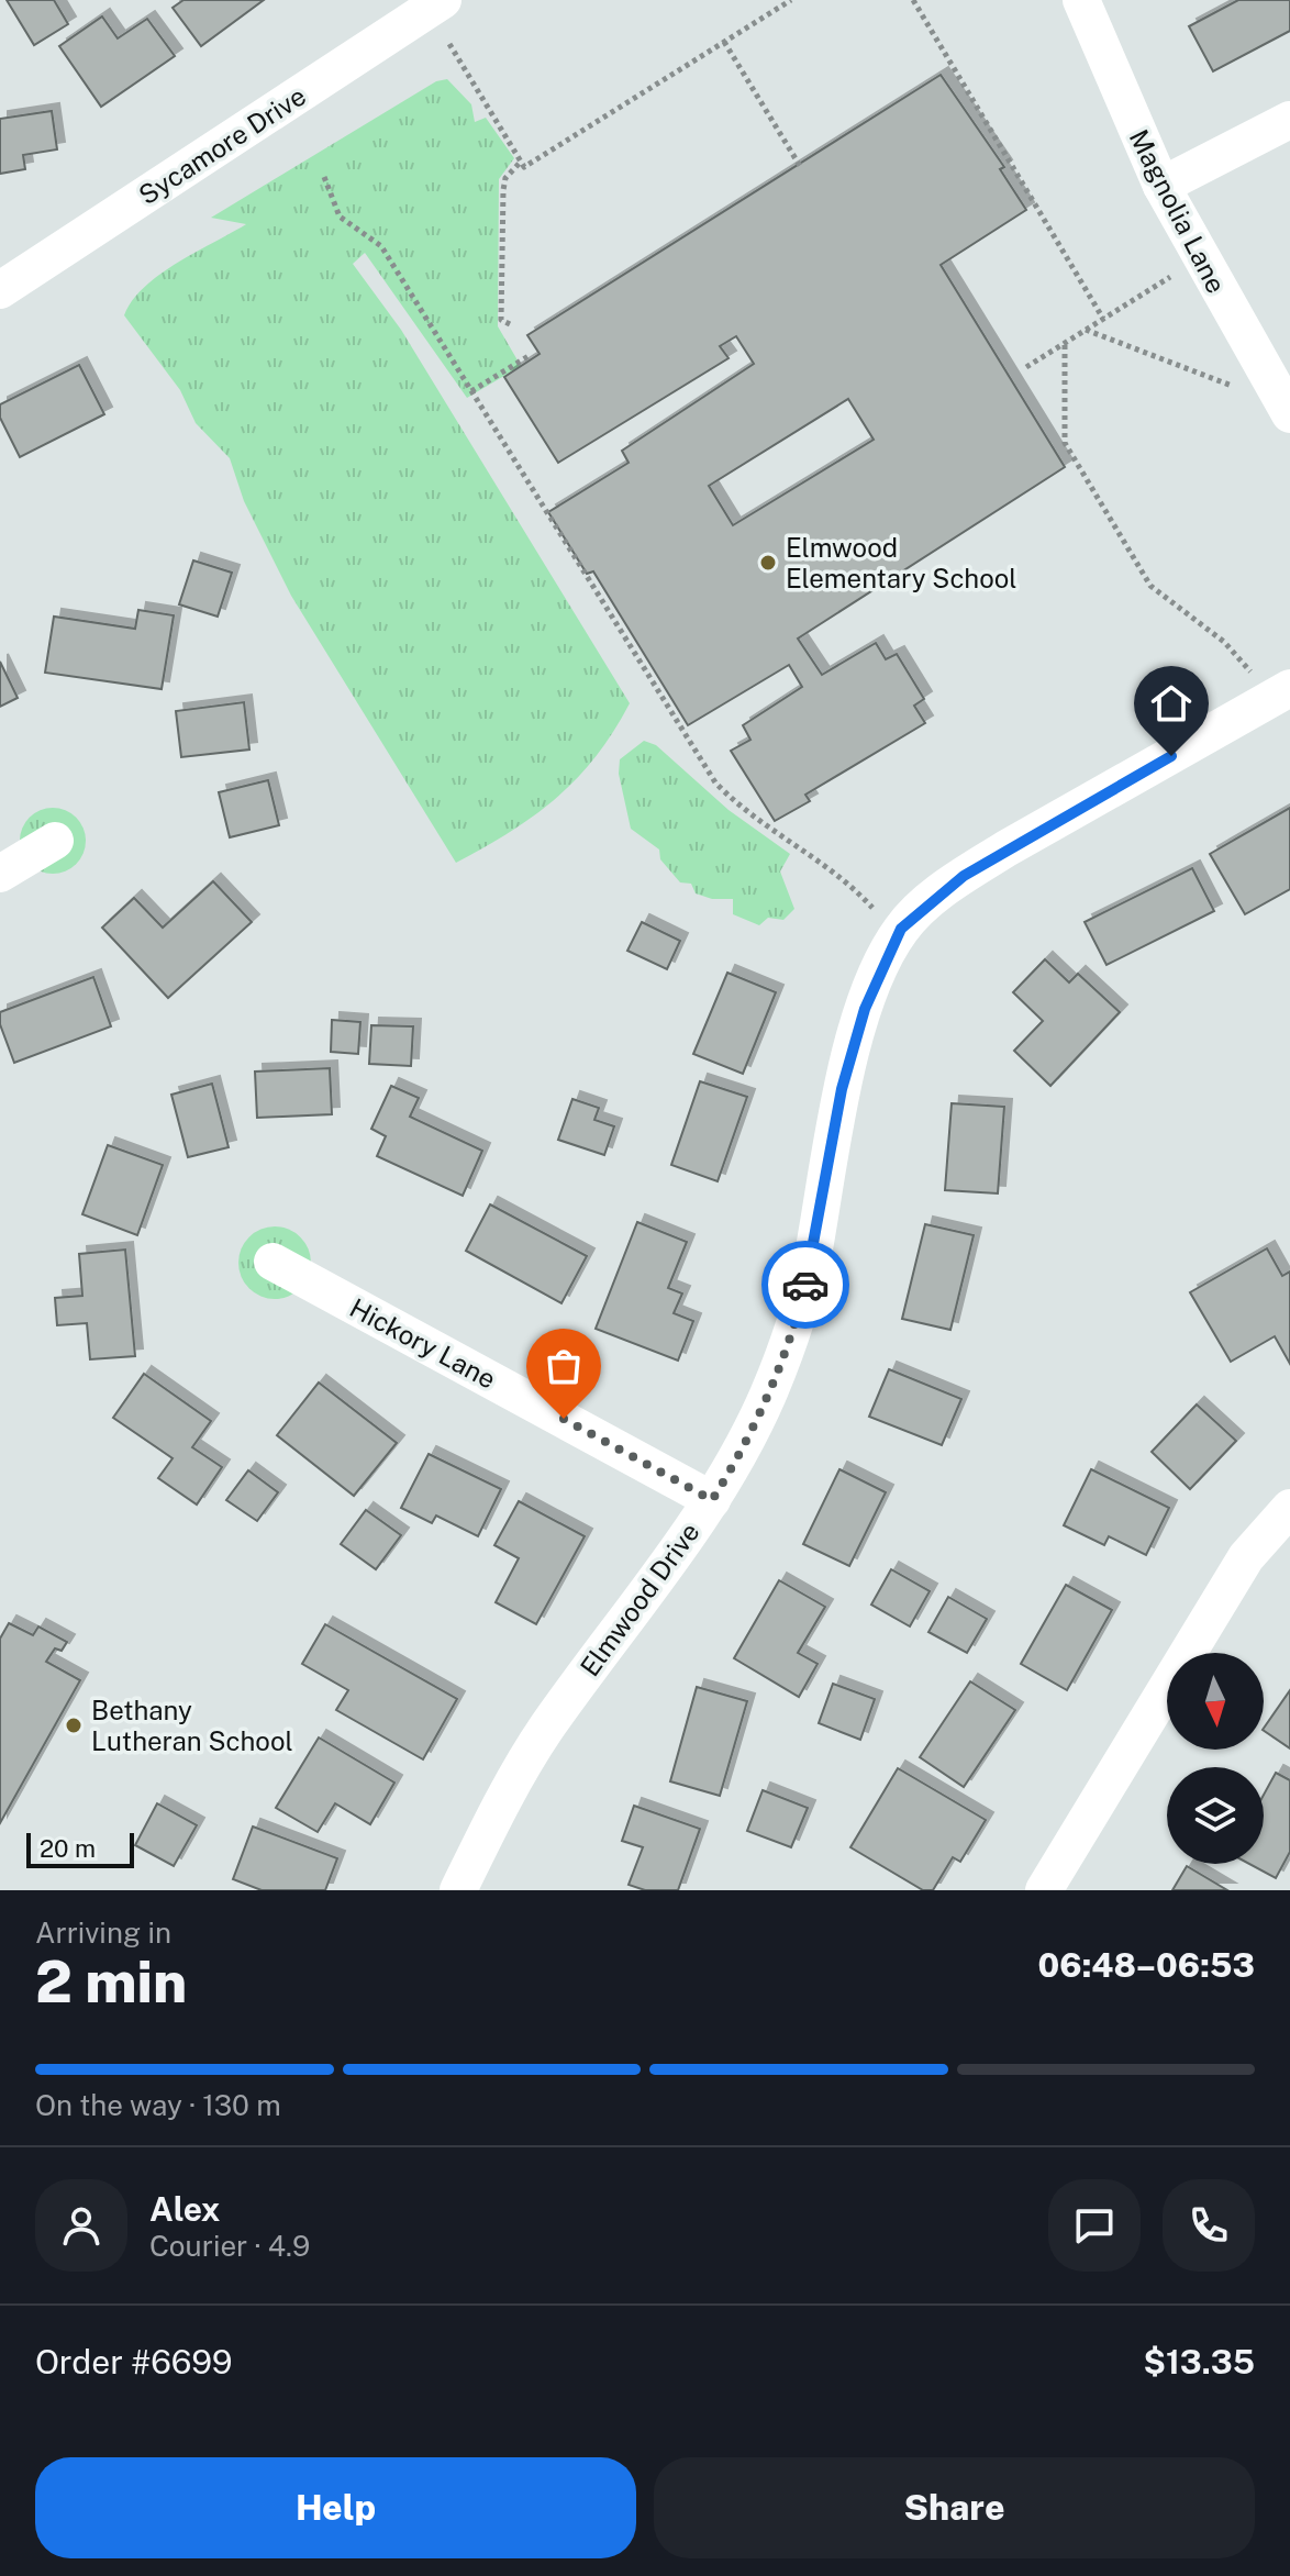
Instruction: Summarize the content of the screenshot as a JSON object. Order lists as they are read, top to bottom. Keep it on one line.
{"streets":{"street":["Sycamore Drive","Magnolia Lane","Hickory Lane","Elmwood Drive"]},"crossings":[["Hickory Lane","Elmwood Drive"]],"places":["Elmwood Elementary School","Bethany Lutheran School"],"scale_bar":"20 m","north":"bottom","page":{"scale":"20 m","heading":["2 min","Arriving in","06:48–06:53"],"panel":["Alex","Courier · 4.9","Order #6699","$13.35"],"bar":"On the way · 130 m","buttons":["Help","Share"]}}
